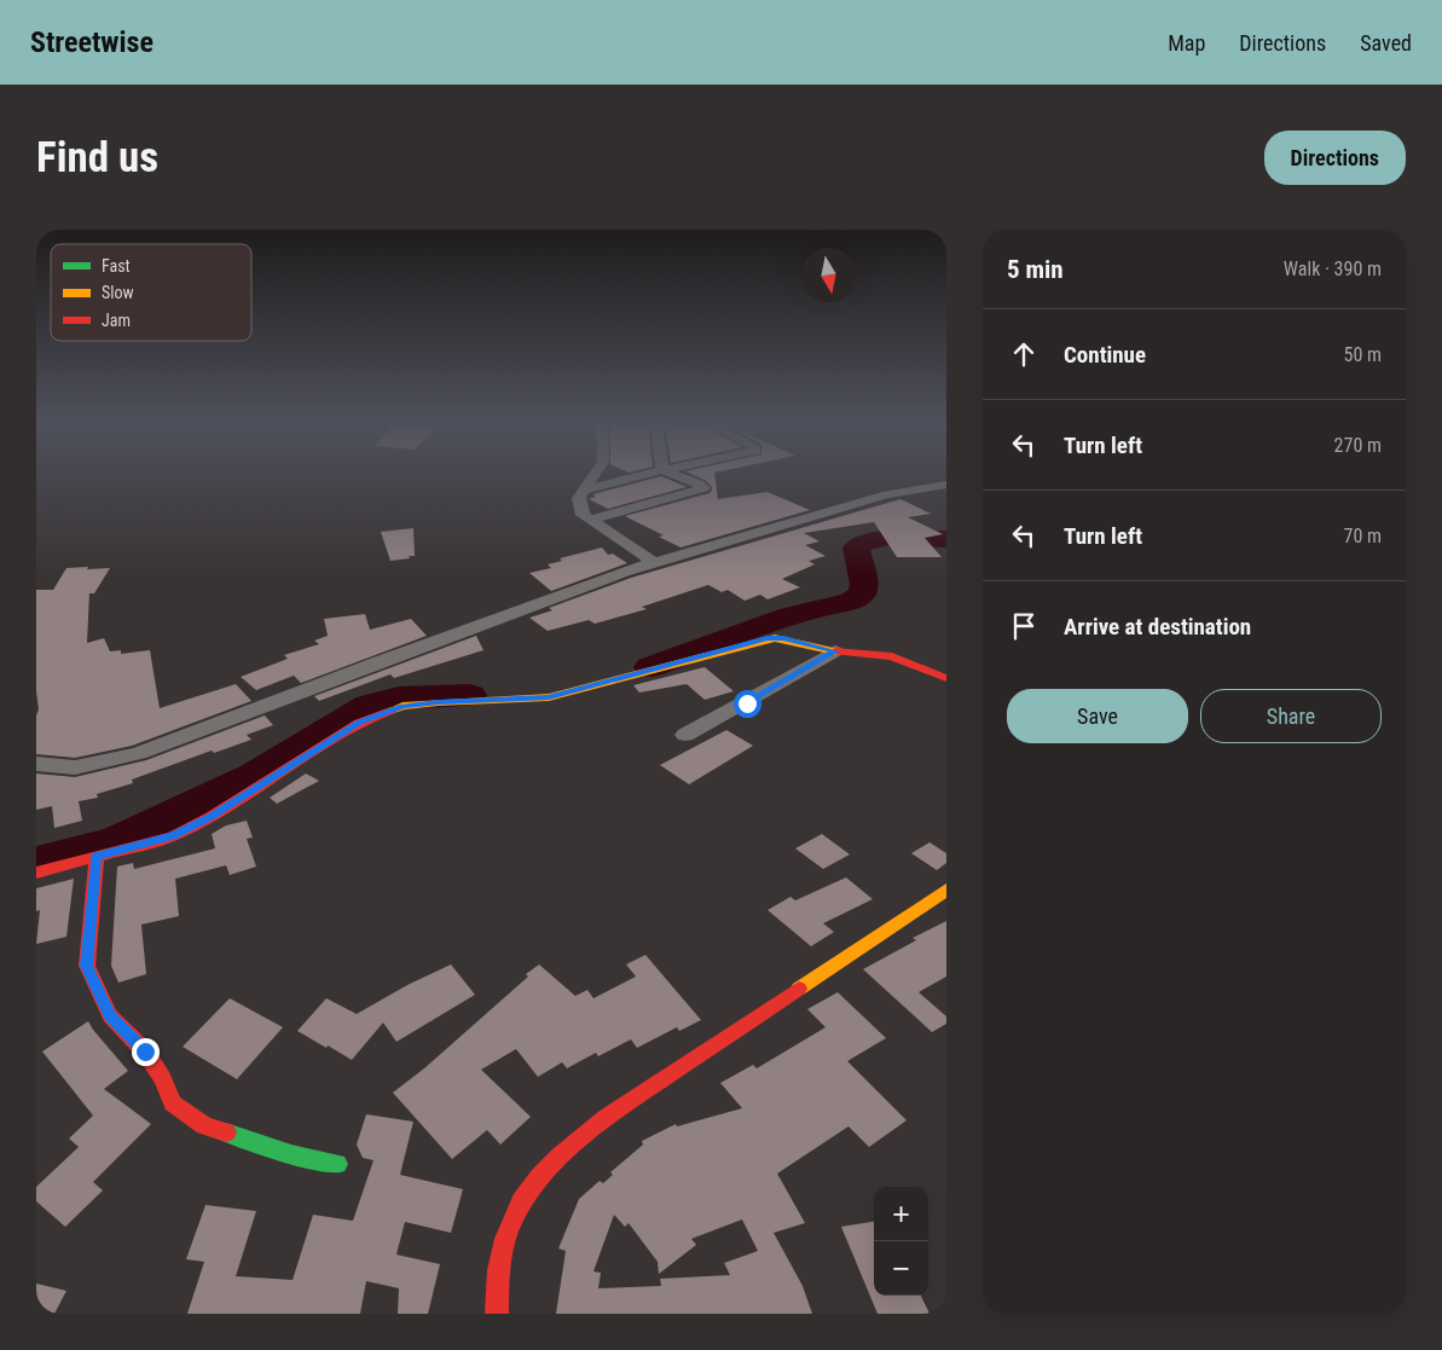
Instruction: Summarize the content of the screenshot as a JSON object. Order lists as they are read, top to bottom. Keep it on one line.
{"legend":["Fast","Slow","Jam"],"north":"bottom","page":{"header":"Streetwise","nav":["Map","Directions","Saved"],"buttons":["Directions",["Save","Share"]],"title":"Find us","heading":["5 min","Walk · 390 m"],"list":[["Continue","50 m"],["Turn left","270 m"],["Turn left","70 m"],"Arrive at destination"],"map_buttons":["+","−"]}}
